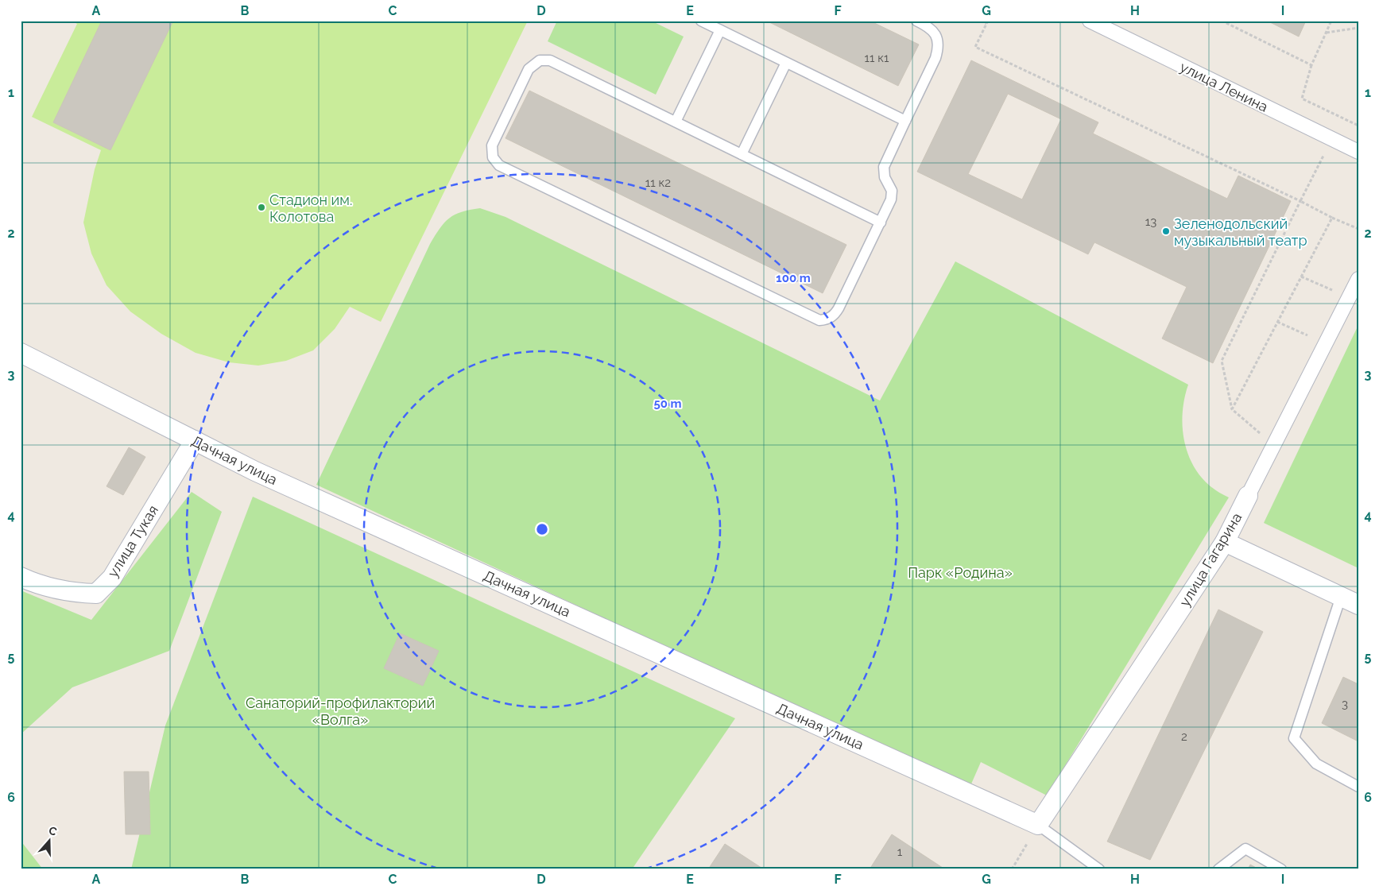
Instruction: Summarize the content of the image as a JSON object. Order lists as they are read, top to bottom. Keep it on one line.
{"streets":{"street":["улица Ленина","Дачная улица","улица Тукая","улица Гагарина"]},"crossings":[["Дачная улица","улица Тукая"],["Дачная улица","улица Гагарина"]],"parks":["Парк «Родина»","Санаторий-профилакторий «Волга»"],"places":["Стадион им. Колотова","Зеленодольский музыкальный театр"],"house_numbers":["11 к1","11 к2","13","3","2","1"],"north":"top","grid":{"columns":["A","B","C","D","E","F","G","H","I"],"rows":["1","2","3","4","5","6"]},"rings":["100 m","50 m"]}
